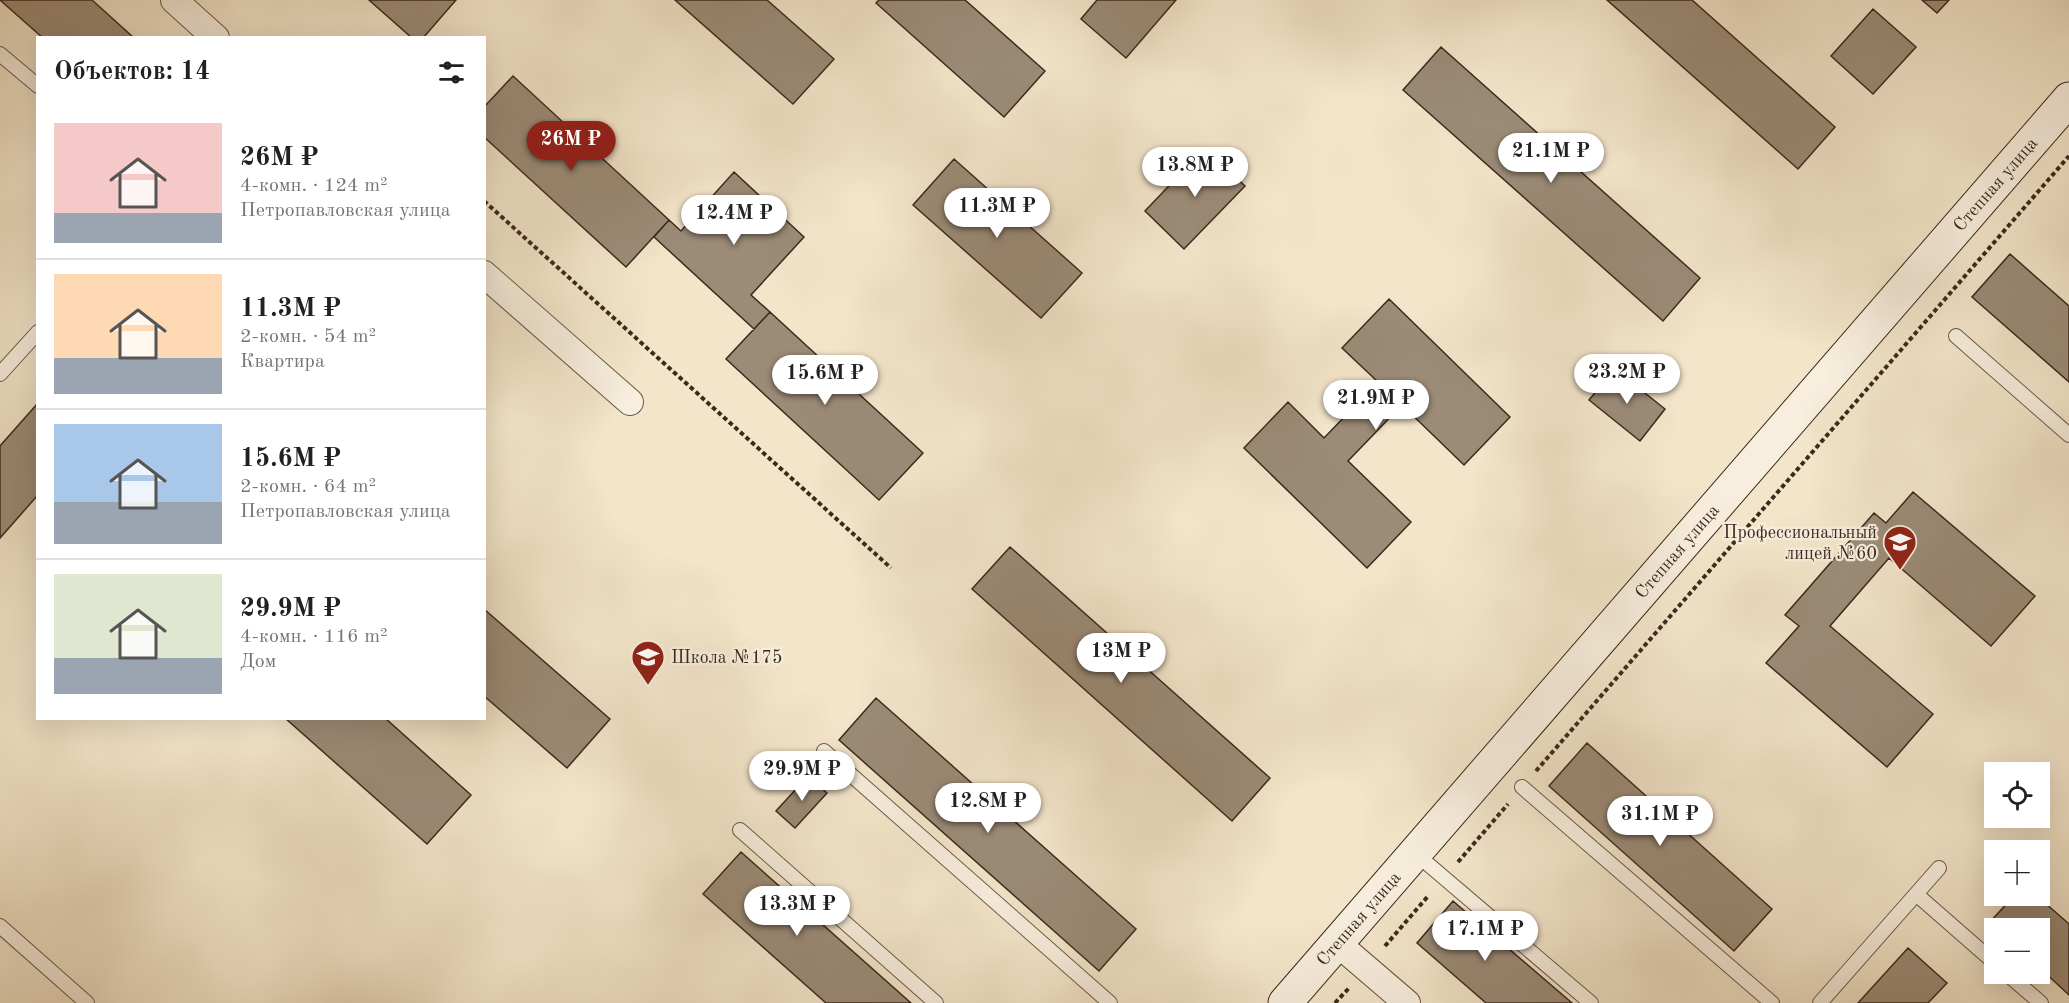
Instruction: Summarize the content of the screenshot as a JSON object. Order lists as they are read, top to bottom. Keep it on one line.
{"streets":{"street":["Степная улица"]},"places":{"school or university":["Профессиональный лицей №60","Школа №175"]},"page":{"heading":"Объектов: 14","list":[{"name":"26M ₽","note":"4-комн. · 124 m² · Петропавловская улица"},{"name":"11.3M ₽","note":"2-комн. · 54 m² · Квартира"},{"name":"15.6M ₽","note":"2-комн. · 64 m² · Петропавловская улица"},{"name":"29.9M ₽","note":"4-комн. · 116 m² · Дом"}],"price":["26M ₽","21.1M ₽","13.8M ₽","11.3M ₽","12.4M ₽","23.2M ₽","15.6M ₽","21.9M ₽","13M ₽","29.9M ₽","12.8M ₽","31.1M ₽","13.3M ₽","17.1M ₽"],"map_buttons":["+","−"]}}
